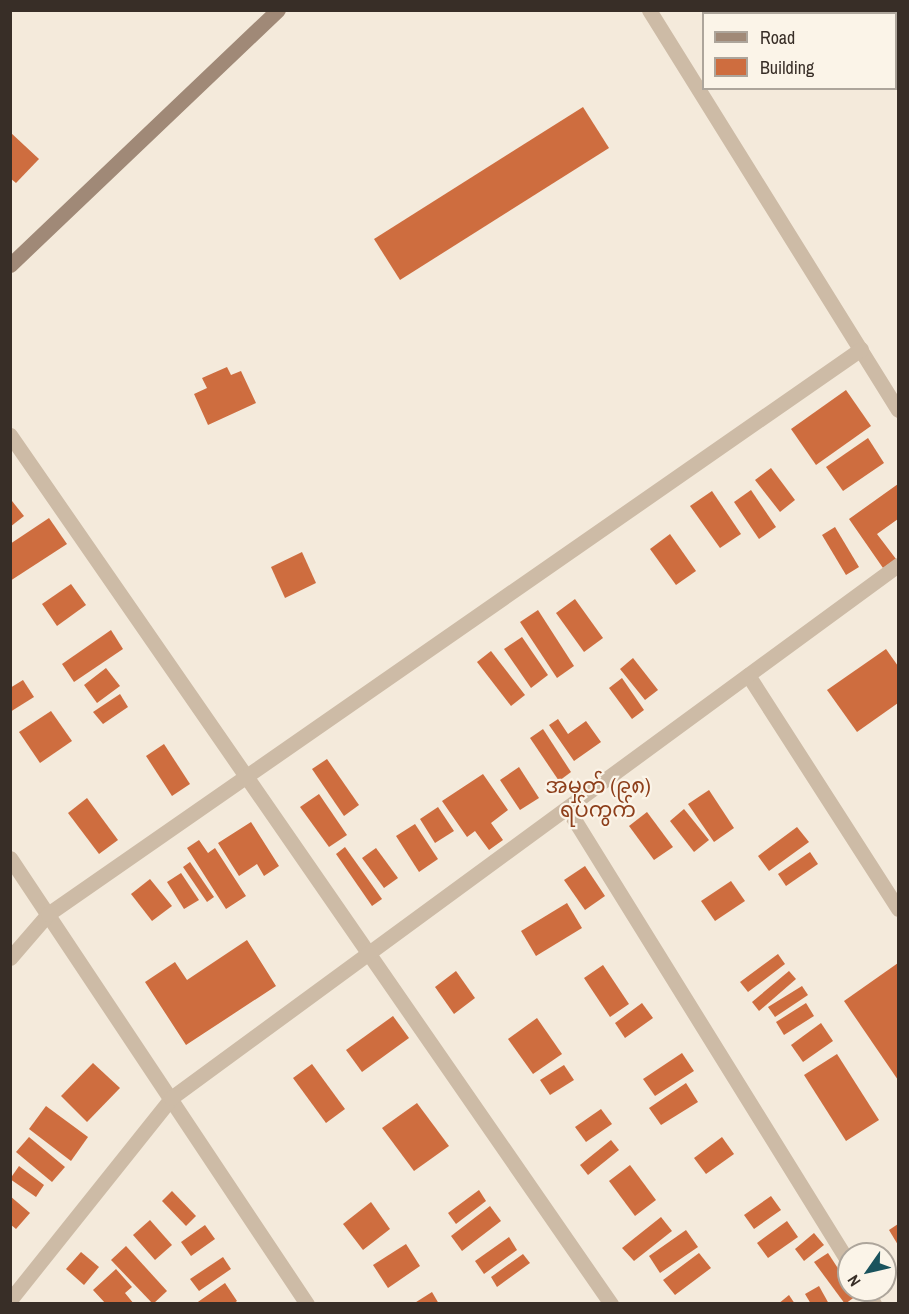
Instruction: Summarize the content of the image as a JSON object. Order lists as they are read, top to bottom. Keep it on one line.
{"districts":["အမှတ် (၉၈) ရပ်ကွက်"],"legend":["Road","Building"],"north":"bottom left"}
